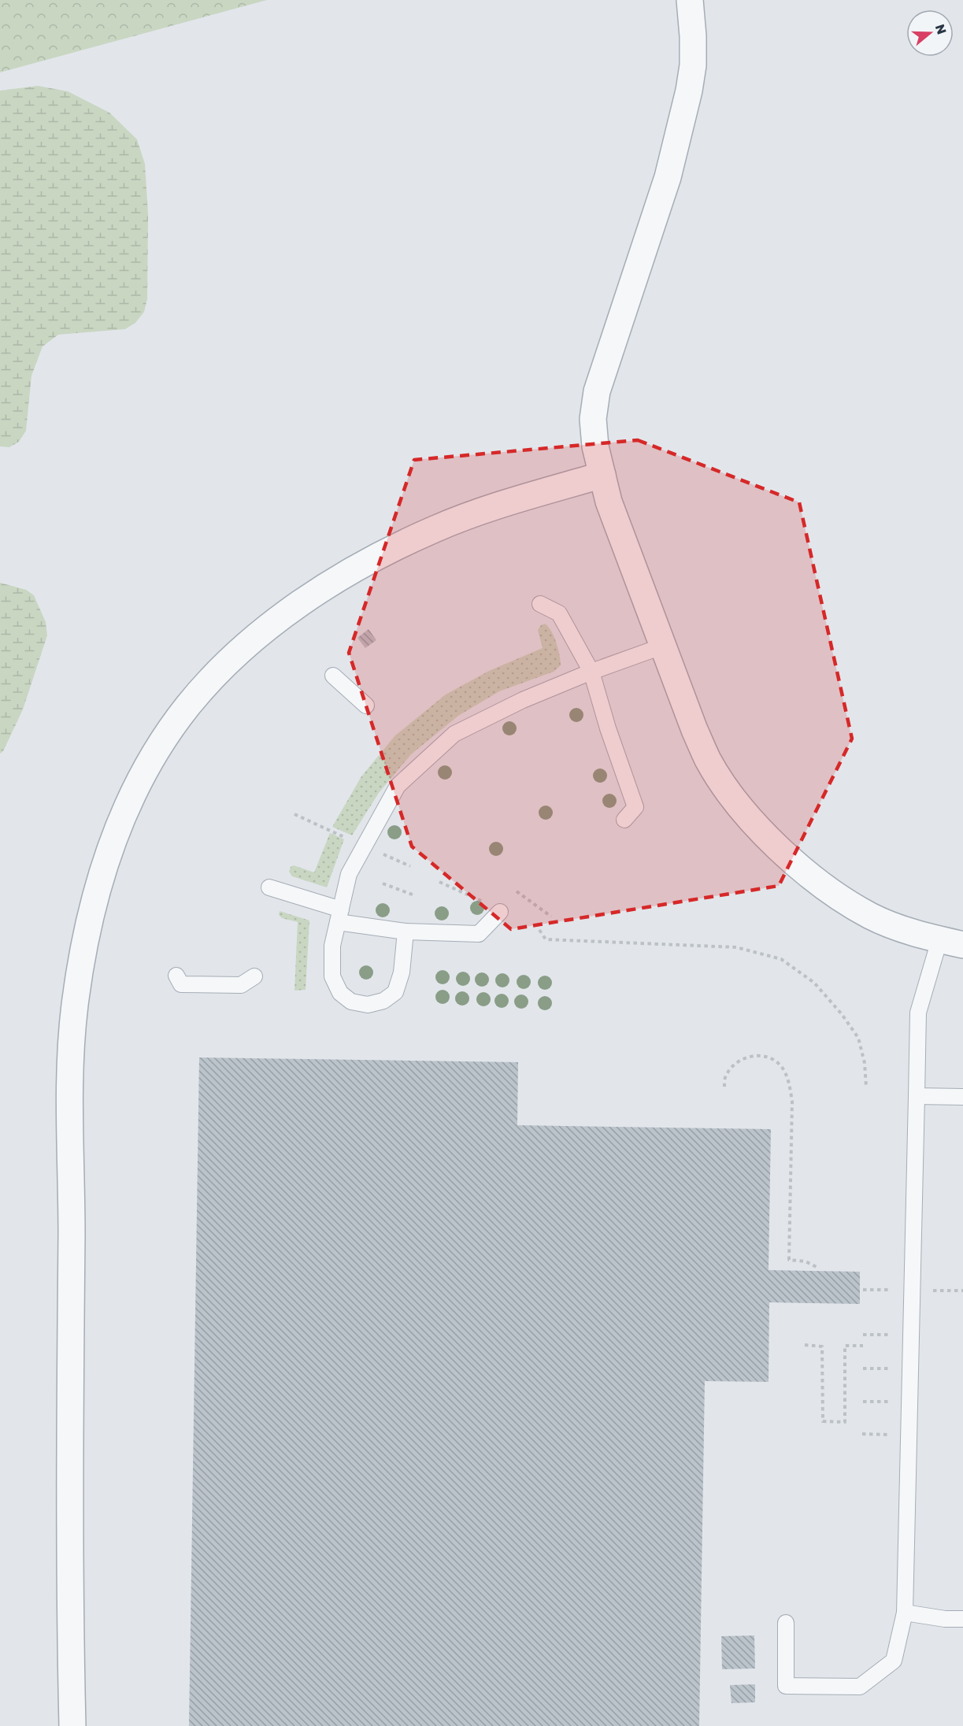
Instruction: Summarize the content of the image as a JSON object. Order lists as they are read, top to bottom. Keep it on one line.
{"north":"right"}
